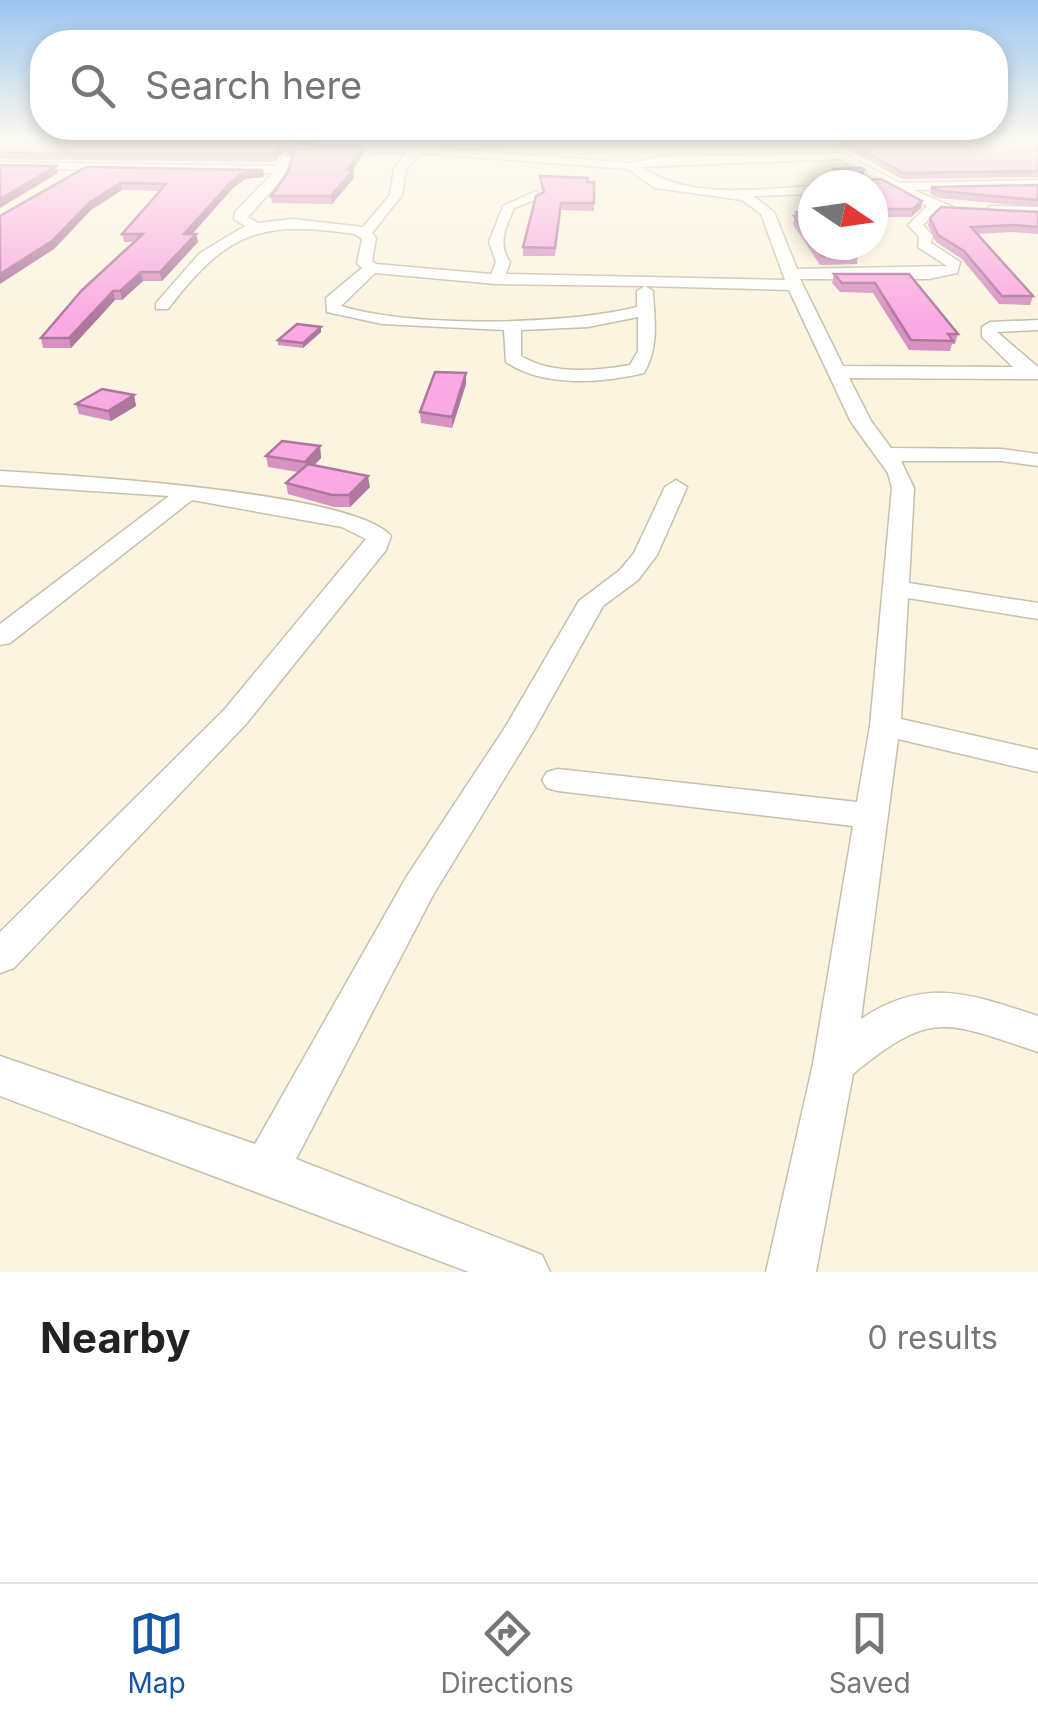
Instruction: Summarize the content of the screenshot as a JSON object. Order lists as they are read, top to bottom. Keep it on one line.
{"north":"right","page":{"search":"Search here","heading":["Nearby","0 results"],"nav":["Map","Directions","Saved"]}}
